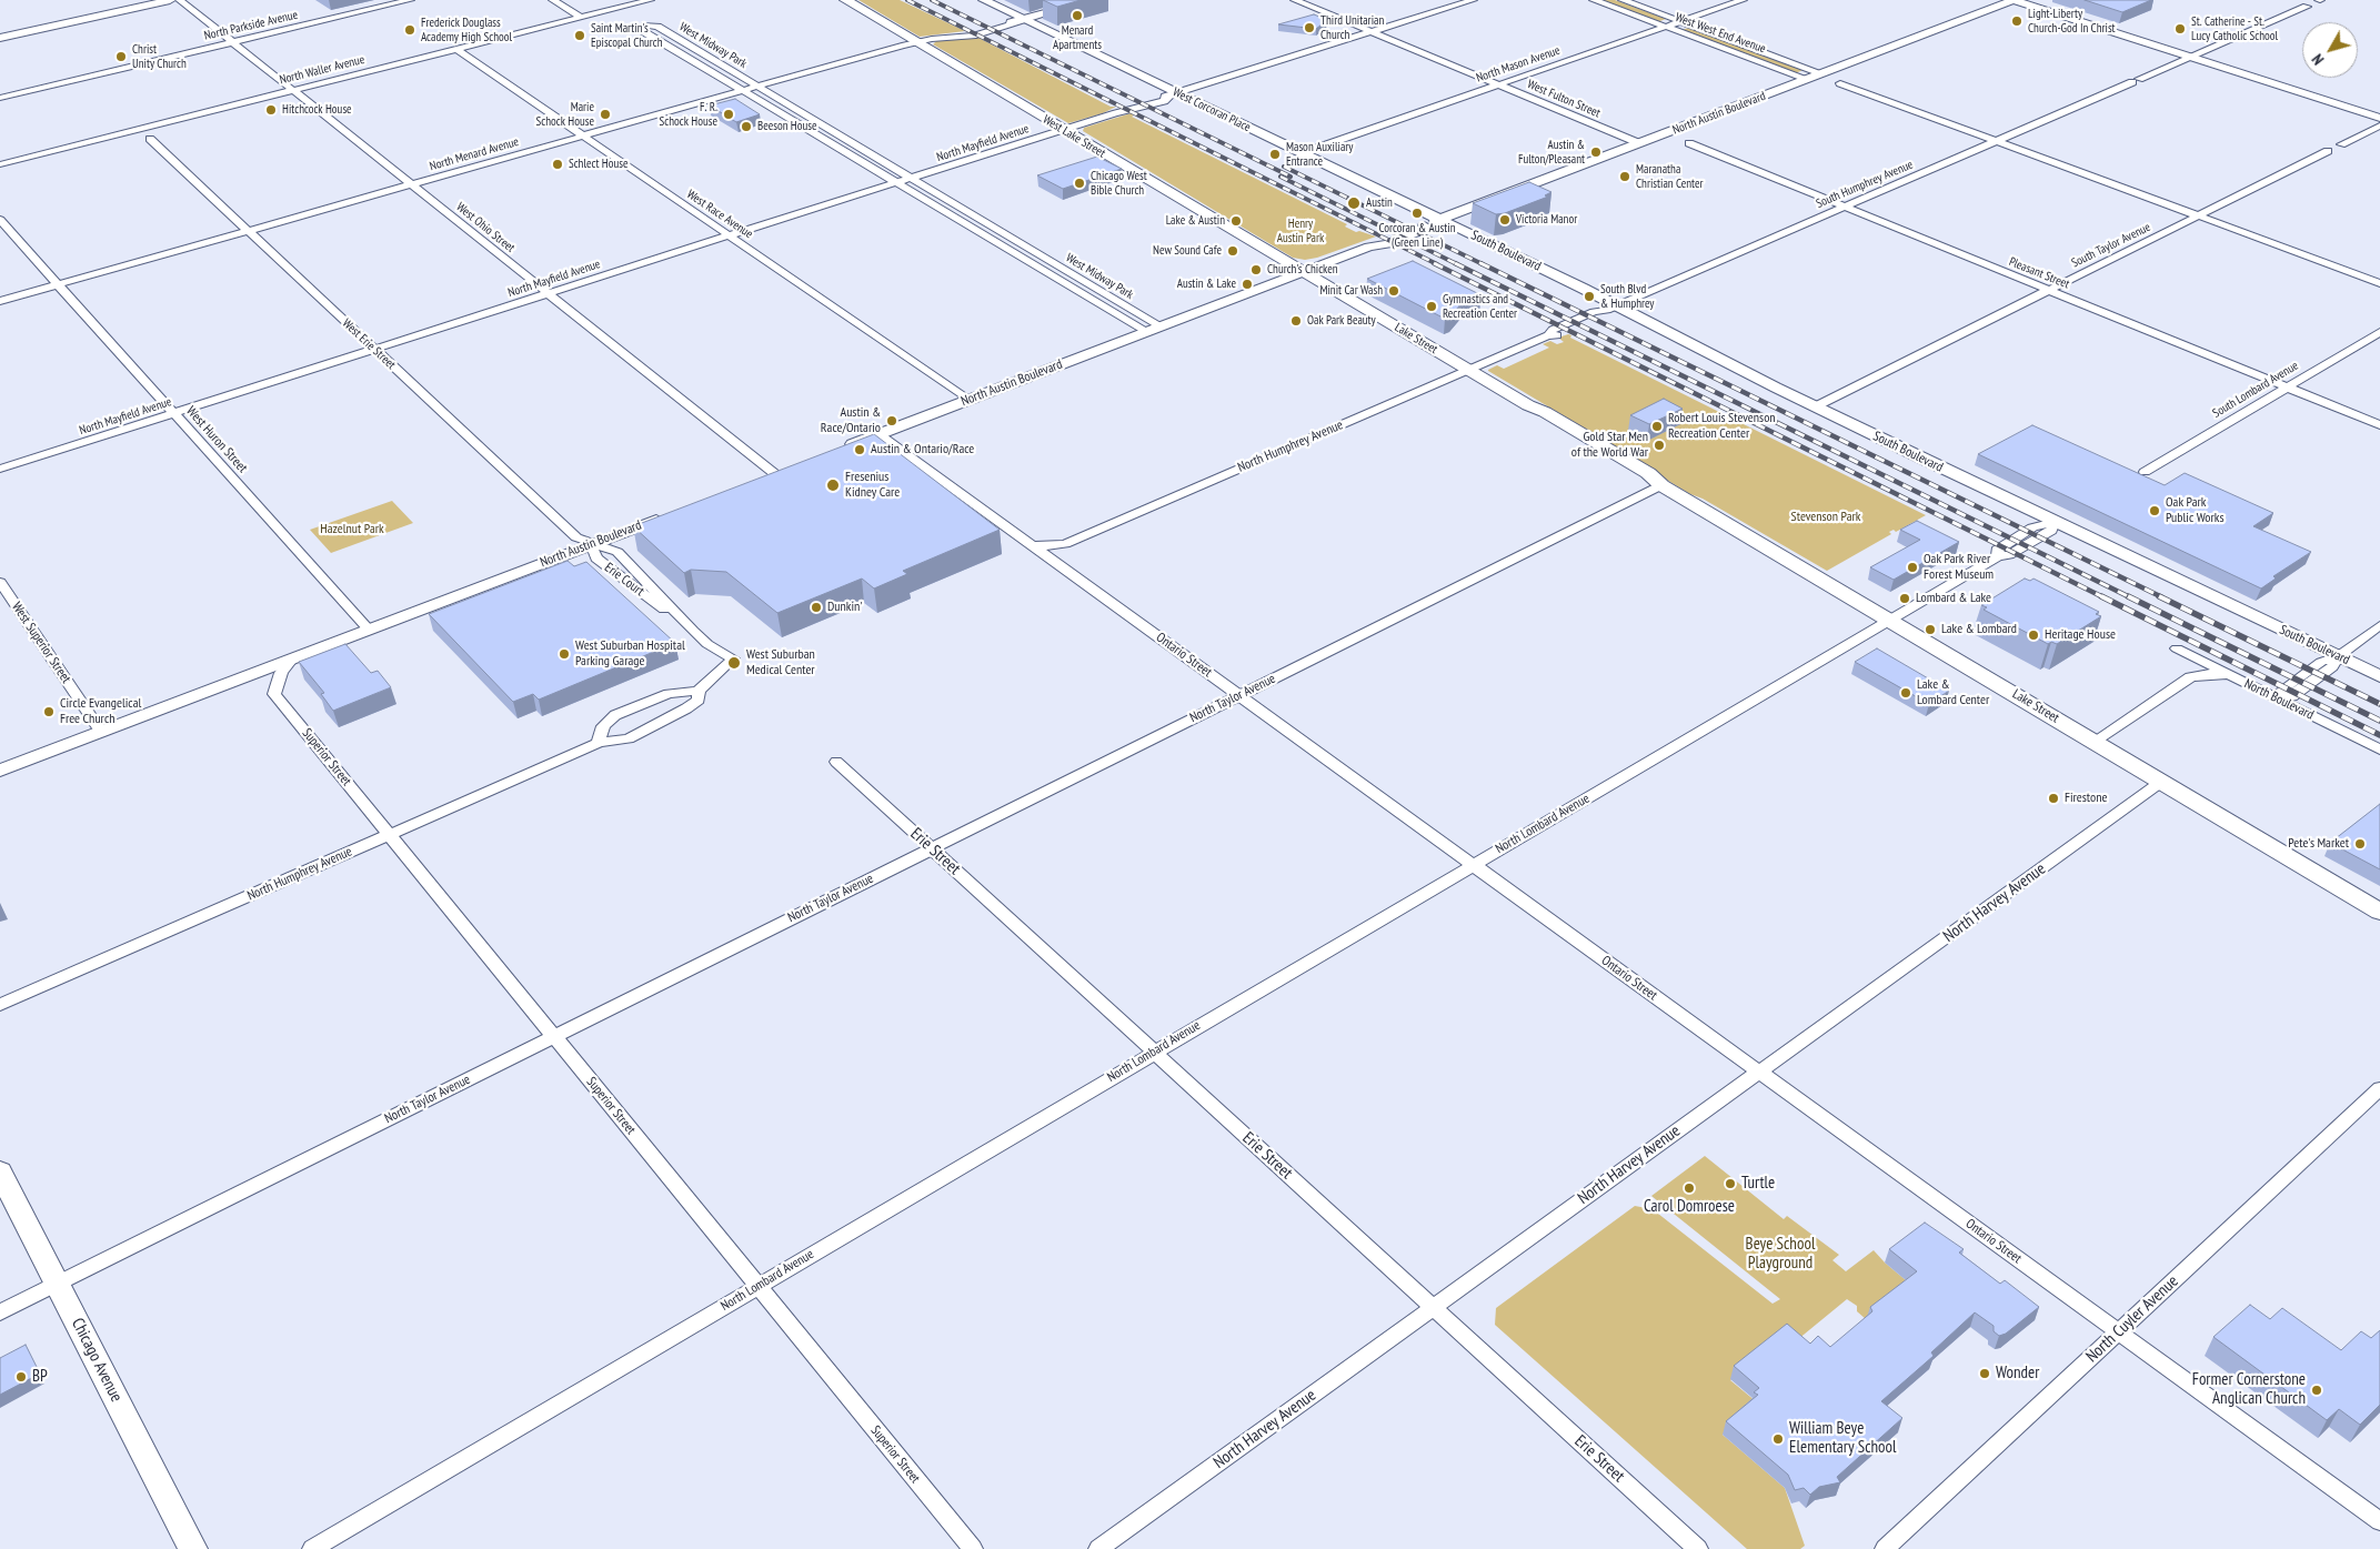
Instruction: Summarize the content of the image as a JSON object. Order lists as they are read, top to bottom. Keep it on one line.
{"streets":{"main road":["West Lake Street","Lake Street","Chicago Avenue"],"street":["North Parkside Avenue","West West End Avenue","West Midway Park","North Mason Avenue","North Waller Avenue","West Fulton Street","West Corcoran Place","North Austin Boulevard","North Mayfield Avenue","North Menard Avenue","South Humphrey Avenue","West Race Avenue","West Ohio Street","South Taylor Avenue","South Boulevard","Pleasant Street","West Erie Street","South Lombard Avenue","West Huron Street","North Humphrey Avenue","Erie Court","West Superior Street","Ontario Street","North Taylor Avenue","North Boulevard","Superior Street","North Lombard Avenue","Erie Street","North Harvey Avenue","North Cuyler Avenue"]},"crossings":[["North Parkside Avenue","West Ohio Street"],["West West End Avenue","North Mason Avenue"],["West West End Avenue","North Austin Boulevard"],["West Midway Park","North Austin Boulevard"],["West Midway Park","North Mayfield Avenue"],["West Midway Park","North Menard Avenue"],["North Mason Avenue","West Fulton Street"],["North Mason Avenue","West Corcoran Place"],["North Waller Avenue","West Race Avenue"],["North Waller Avenue","West Ohio Street"],["West Fulton Street","North Austin Boulevard"],["West Fulton Street","North Mayfield Avenue"],["West Corcoran Place","North Austin Boulevard"],["West Corcoran Place","North Mayfield Avenue"],["West Corcoran Place","North Menard Avenue"],["West Corcoran Place","South Boulevard"],["North Austin Boulevard","West Lake Street"],["North Austin Boulevard","West Race Avenue"],["North Austin Boulevard","South Boulevard"],["North Austin Boulevard","Lake Street"],["North Austin Boulevard","West Erie Street"],["North Austin Boulevard","West Huron Street"],["North Austin Boulevard","Erie Court"],["North Austin Boulevard","West Superior Street"],["North Austin Boulevard","Ontario Street"],["North Austin Boulevard","Superior Street"],["West Lake Street","North Mayfield Avenue"],["West Lake Street","North Menard Avenue"],["West Lake Street","Lake Street"],["North Mayfield Avenue","West Race Avenue"],["North Mayfield Avenue","West Ohio Street"],["North Mayfield Avenue","West Erie Street"],["North Mayfield Avenue","West Huron Street"],["North Menard Avenue","West Race Avenue"],["North Menard Avenue","West Ohio Street"],["North Menard Avenue","West Erie Street"],["North Menard Avenue","West Huron Street"],["South Humphrey Avenue","South Boulevard"],["South Humphrey Avenue","Pleasant Street"],["South Humphrey Avenue","North Humphrey Avenue"],["South Taylor Avenue","South Boulevard"],["South Taylor Avenue","Pleasant Street"],["South Boulevard","North Humphrey Avenue"],["South Boulevard","North Lombard Avenue"],["Pleasant Street","South Lombard Avenue"],["Lake Street","North Humphrey Avenue"],["Lake Street","North Taylor Avenue"],["Lake Street","North Lombard Avenue"],["Lake Street","North Harvey Avenue"],["West Erie Street","Erie Court"],["North Humphrey Avenue","Erie Court"],["North Humphrey Avenue","Ontario Street"],["North Humphrey Avenue","Superior Street"],["Ontario Street","North Taylor Avenue"],["Ontario Street","North Lombard Avenue"],["Ontario Street","North Harvey Avenue"],["Ontario Street","North Cuyler Avenue"],["North Taylor Avenue","Superior Street"],["North Taylor Avenue","Erie Street"],["North Taylor Avenue","Chicago Avenue"],["Superior Street","North Lombard Avenue"],["North Lombard Avenue","Erie Street"],["Erie Street","North Harvey Avenue"]],"parks":["Henry Austin Park","Stevenson Park","Hazelnut Park","Beye School Playground"],"places":["Menard Apartments","Light-Liberty Church-God In Christ","Third Unitarian Church","St. Catherine - St. Lucy Catholic School","Frederick Douglass Academy High School","Saint Martin's Episcopal Church","Christ Unity Church","Hitchcock House","Marie Schock House","F. R. Schock House","Beeson House","Austin & Fulton/Pleasant","Mason Auxiliary Entrance","Schlect House","Maranatha Christian Center","Chicago West Bible Church","Austin","Corcoran & Austin (Green Line)","Victoria Manor","Lake & Austin","New Sound Cafe","Church's Chicken","Austin & Lake","Minit Car Wash","South Blvd & Humphrey","Gymnastics and Recreation Center","Oak Park Beauty","Austin & Race/Ontario","Robert Louis Stevenson Recreation Center","Gold Star Men of the World War","Austin & Ontario/Race","Fresenius Kidney Care","Oak Park Public Works","Oak Park River Forest Museum","Lombard & Lake","Dunkin'","Lake & Lombard","Heritage House","West Suburban Hospital Parking Garage","West Suburban Medical Center","Lake & Lombard Center","Circle Evangelical Free Church","Firestone","Pete's Market","Turtle","Carol Domroese","Wonder","BP","Former Cornerstone Anglican Church","William Beye Elementary School"],"north":"bottom left"}
